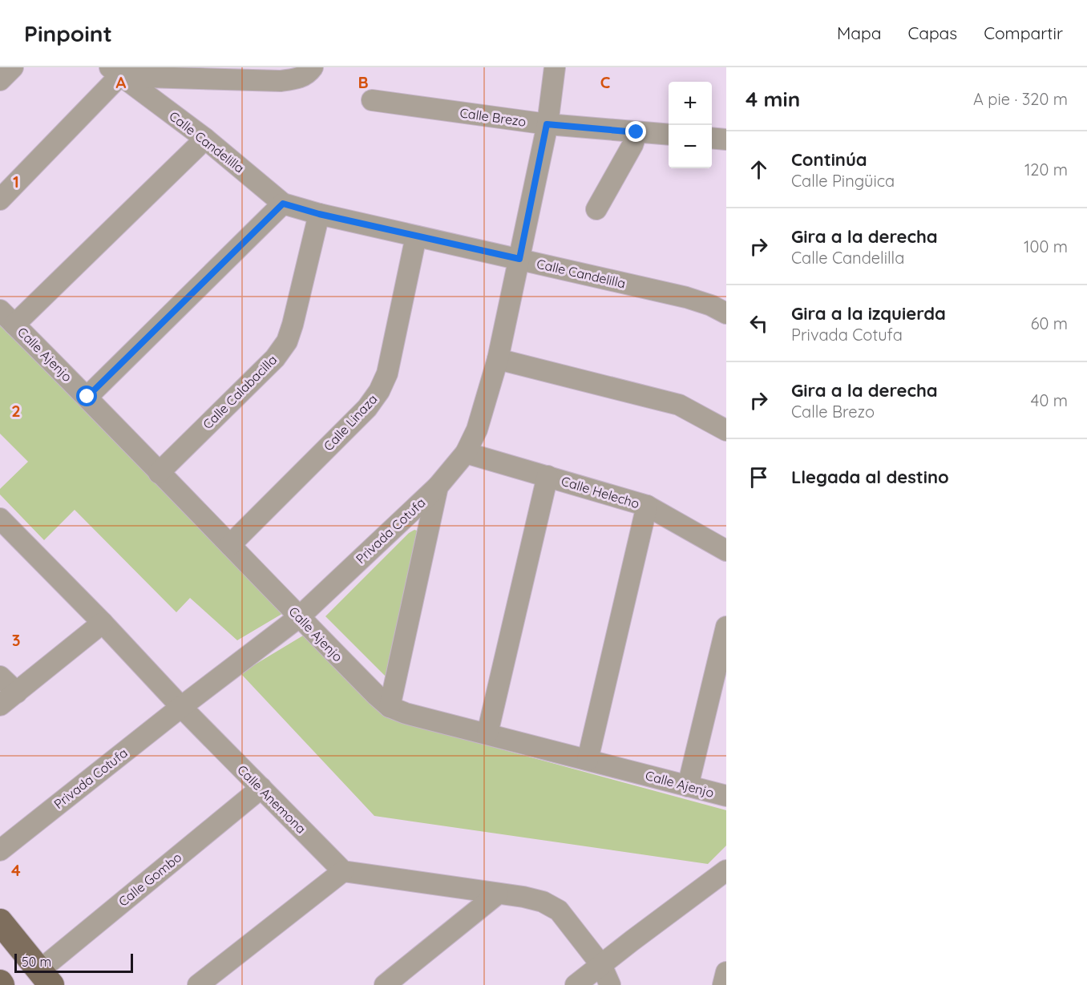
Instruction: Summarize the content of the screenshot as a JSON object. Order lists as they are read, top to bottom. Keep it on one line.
{"streets":{"street":["Calle Brezo","Calle Candelilla","Calle Ajenjo","Calle Calabacilla","Calle Linaza","Calle Helecho","Privada Cotufa","Calle Anemona","Calle Gombo"]},"crossings":[["Calle Brezo","Privada Cotufa"],["Calle Candelilla","Calle Calabacilla"],["Calle Candelilla","Calle Linaza"],["Calle Candelilla","Privada Cotufa"],["Calle Ajenjo","Calle Calabacilla"],["Calle Ajenjo","Calle Linaza"],["Calle Ajenjo","Privada Cotufa"],["Calle Helecho","Privada Cotufa"],["Privada Cotufa","Calle Anemona"],["Calle Anemona","Calle Gombo"]],"scale_bar":"50 m","page":{"header":"Pinpoint","nav":["Mapa","Capas","Compartir"],"heading":["4 min","A pie · 320 m"],"map_buttons":["+","−"],"list":[["Continúa","Calle Pingüica","120 m"],["Gira a la derecha","Calle Candelilla","100 m"],["Gira a la izquierda","Privada Cotufa","60 m"],["Gira a la derecha","Calle Brezo","40 m"],"Llegada al destino"],"scale":"50 m"},"grid":{"columns":["A","B","C"],"rows":["1","2","3","4"]}}
